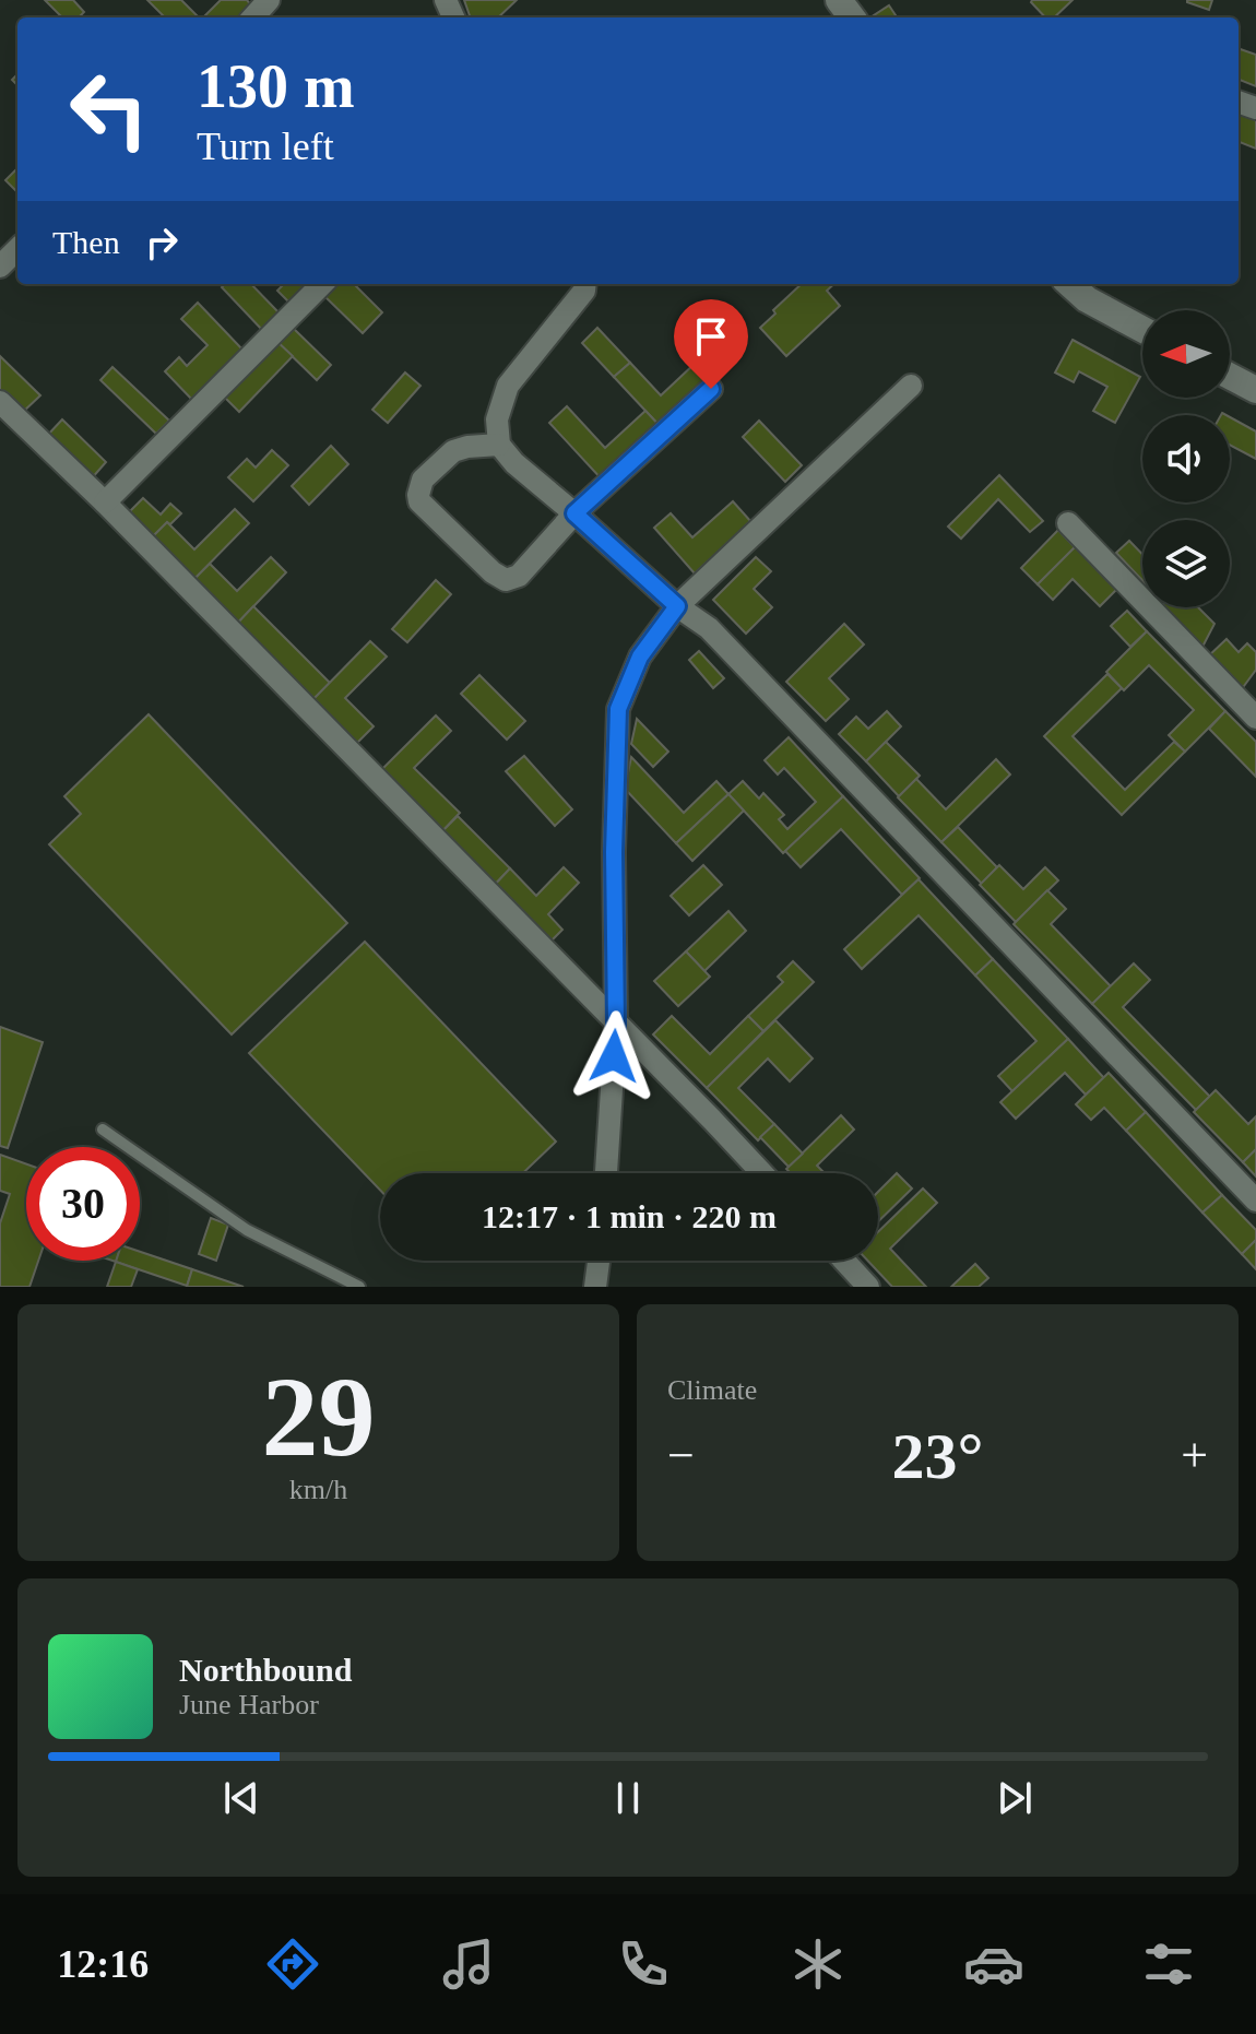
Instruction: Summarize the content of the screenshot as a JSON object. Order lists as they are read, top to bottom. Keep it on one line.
{"north":"left","page":{"turn":["130 m","Turn left"],"then":"Then","limit":"30","trip":"12:17 · 1 min · 220 m","tile":[["29","km/h"],"Climate"],"heat":["−","23°","+"],"song":["Northbound","June Harbor"],"tabs":"12:16"}}
